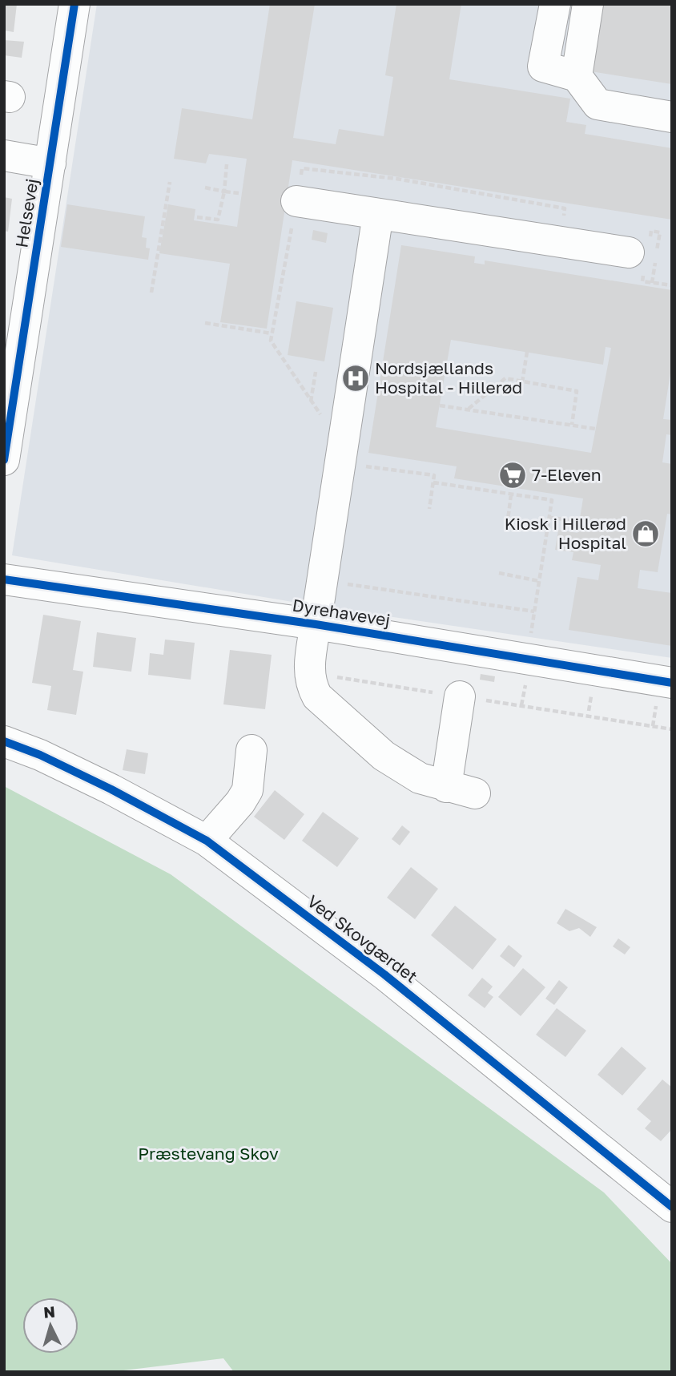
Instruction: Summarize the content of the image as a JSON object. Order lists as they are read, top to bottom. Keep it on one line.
{"streets":{"street":["Helsevej","Dyrehavevej","Ved Skovgærdet"]},"parks":["Præstevang Skov"],"places":{"hospital":["Nordsjællands Hospital - Hillerød"],"supermarket":["7-Eleven"],"shop":["Kiosk i Hillerød Hospital"]},"north":"top"}
